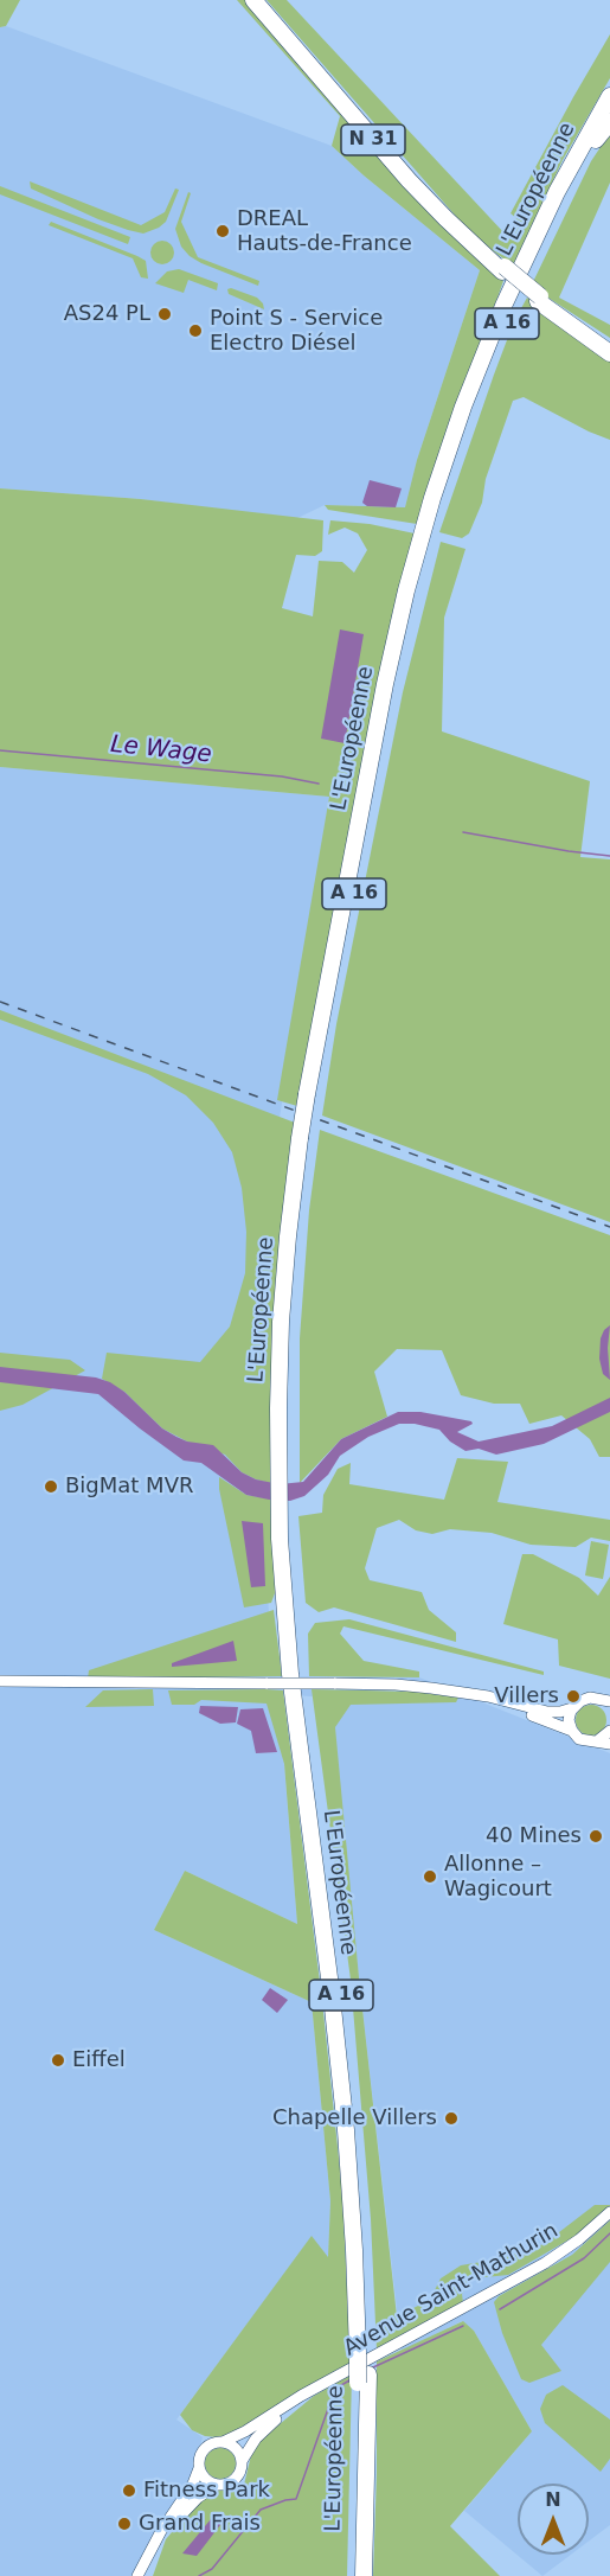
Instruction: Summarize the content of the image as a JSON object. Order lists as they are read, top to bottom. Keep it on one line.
{"streets":{"highway":["N 31","L'Européenne","A 16"],"street":["Avenue Saint-Mathurin"]},"water":["Le Wage"],"places":["DREAL Hauts-de-France","AS24 PL","Point S - Service Electro Diésel","BigMat MVR","Villers","40 Mines","Allonne – Wagicourt","Eiffel","Chapelle Villers","Fitness Park","Grand Frais"],"north":"top"}
